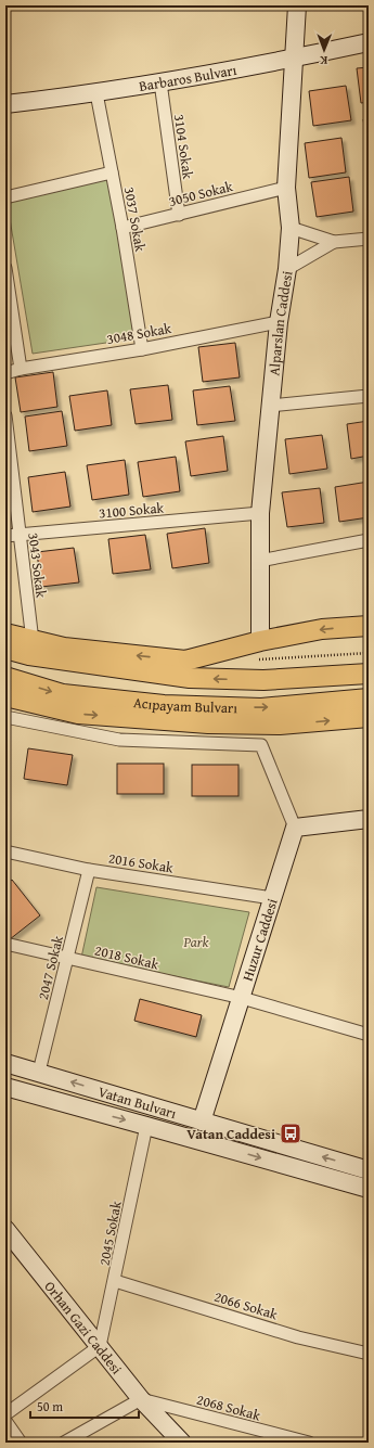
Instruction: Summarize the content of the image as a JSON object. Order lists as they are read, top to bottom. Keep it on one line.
{"streets":{"main road":["Acıpayam Bulvarı"],"street":["Barbaros Bulvarı","3104 Sokak","3050 Sokak","3037 Sokak","Alparslan Caddesi","3048 Sokak","3100 Sokak","3043 Sokak","2016 Sokak","Huzur Caddesi","2018 Sokak","2047 Sokak","Vatan Bulvarı","2045 Sokak","2066 Sokak","Orhan Gazi Caddesi","2068 Sokak"]},"crossings":[["Barbaros Bulvarı","3104 Sokak"],["Barbaros Bulvarı","3037 Sokak"],["Barbaros Bulvarı","Alparslan Caddesi"],["3104 Sokak","3050 Sokak"],["3050 Sokak","3037 Sokak"],["3050 Sokak","Alparslan Caddesi"],["3037 Sokak","3048 Sokak"],["Alparslan Caddesi","3048 Sokak"],["Alparslan Caddesi","3100 Sokak"],["3100 Sokak","3043 Sokak"],["2016 Sokak","Huzur Caddesi"],["2016 Sokak","2047 Sokak"],["Huzur Caddesi","2018 Sokak"],["Huzur Caddesi","Vatan Bulvarı"],["2018 Sokak","2047 Sokak"],["2047 Sokak","Vatan Bulvarı"],["Vatan Bulvarı","2045 Sokak"],["2045 Sokak","2066 Sokak"],["2045 Sokak","Orhan Gazi Caddesi"],["Orhan Gazi Caddesi","2068 Sokak"]],"parks":["Park"],"places":{"bus stop":["Vatan Caddesi"]},"scale_bar":"50 m","north":"bottom"}
